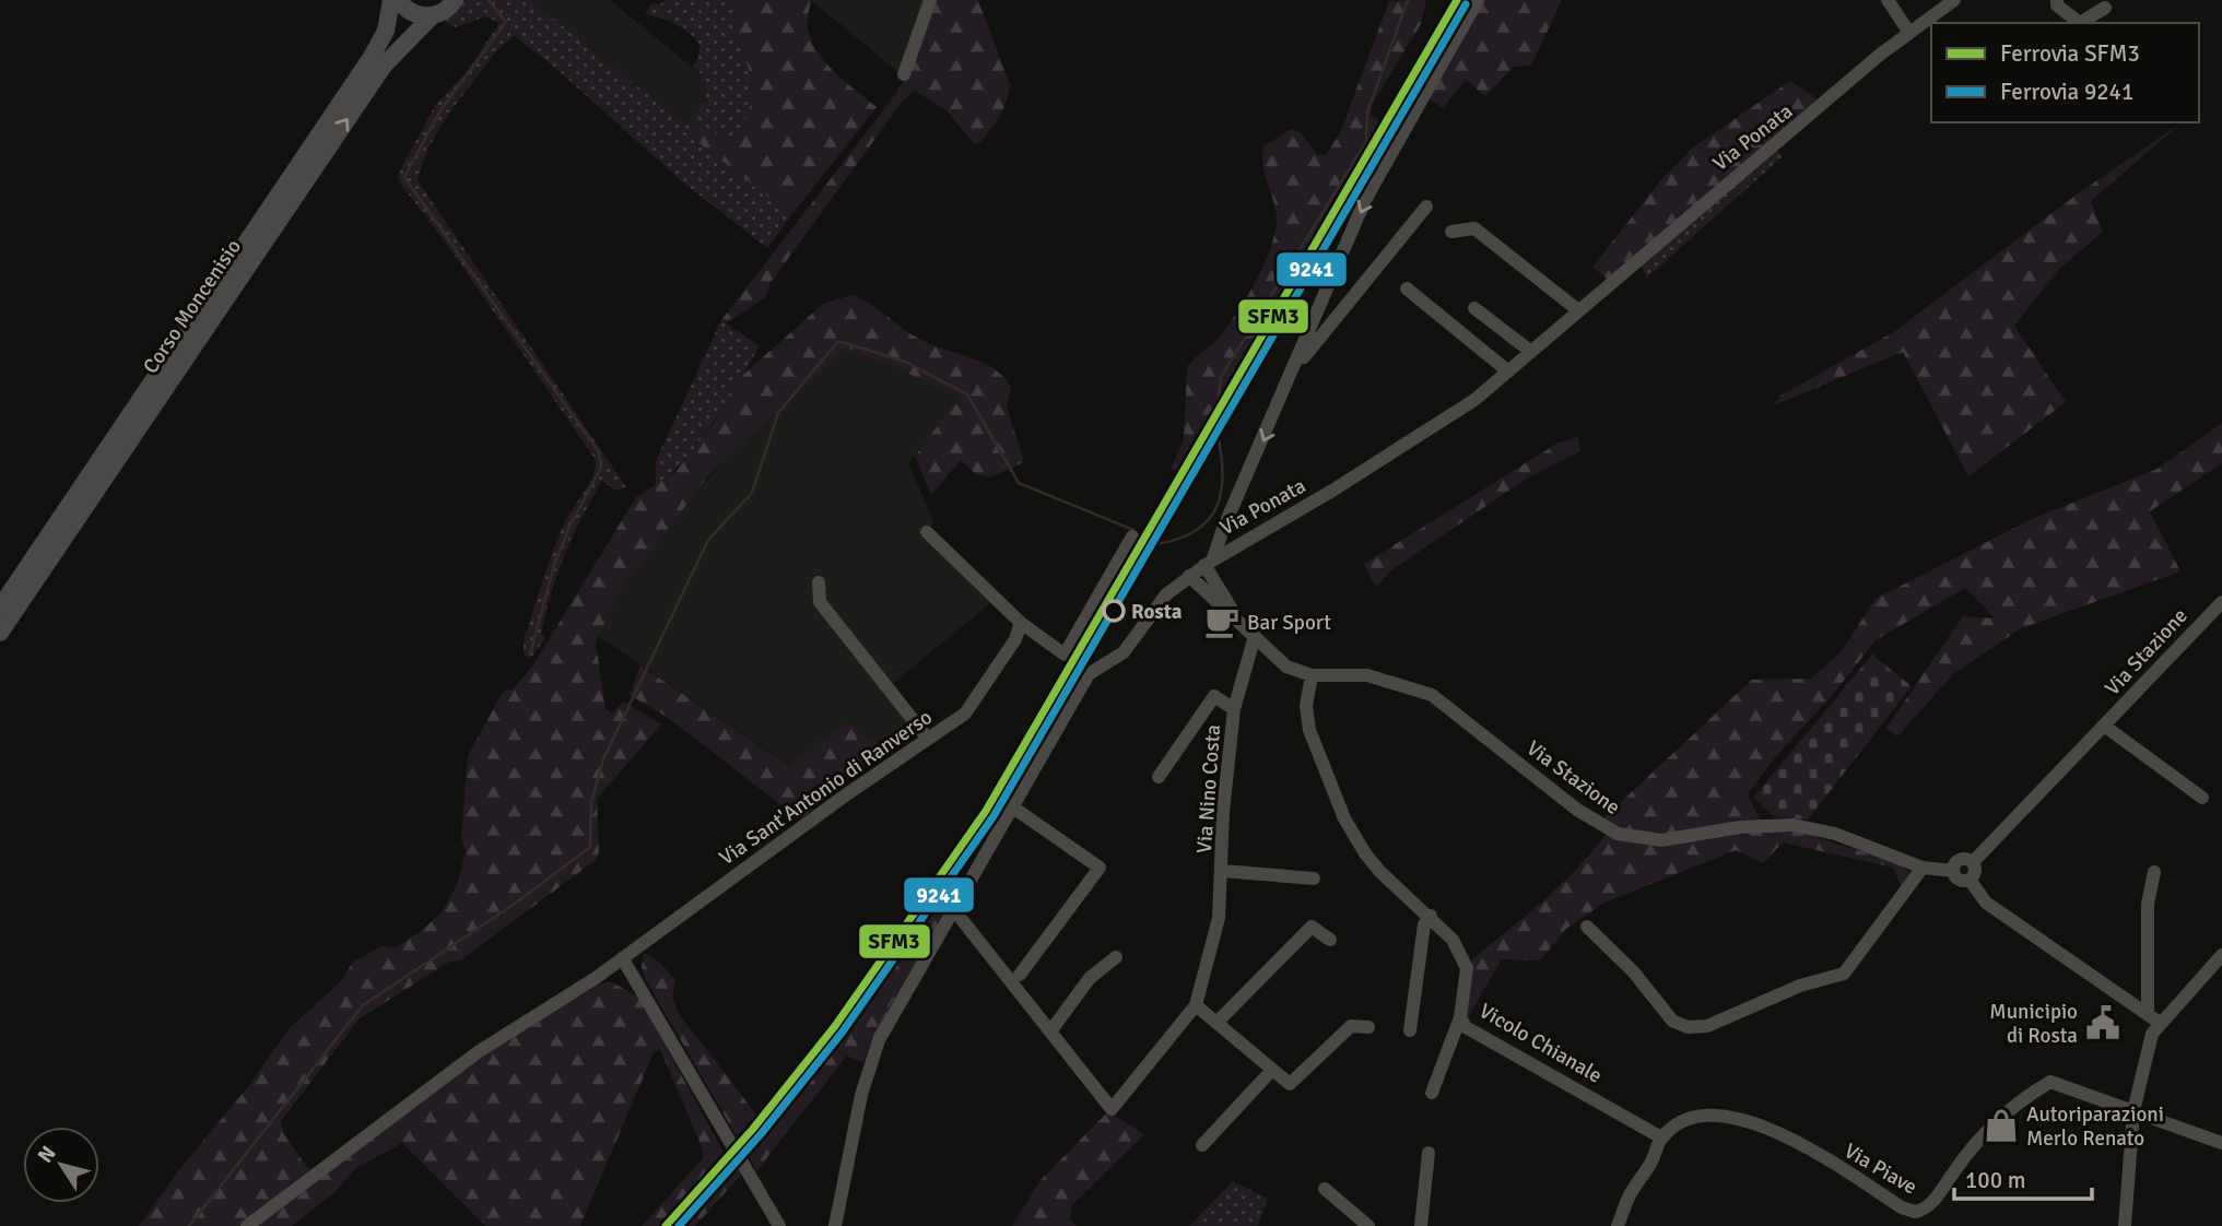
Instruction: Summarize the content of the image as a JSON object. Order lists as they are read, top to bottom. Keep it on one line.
{"streets":{"main road":["Corso Moncenisio"],"street":["Via Ponata","Via Stazione","Via Sant'Antonio di Ranverso","Via Nino Costa","Vicolo Chianale","Via Piave"]},"crossings":[["Via Ponata","Via Stazione"],["Via Stazione","Via Nino Costa"],["Via Stazione","Vicolo Chianale"],["Vicolo Chianale","Via Piave"]],"places":{"other":["Rosta"],"cafe":["Bar Sport"],"public building":["Municipio di Rosta"],"shop":["Autoriparazioni Merlo Renato"]},"lines":["rail line SFM3","rail line 9241"],"legend":["Ferrovia SFM3","Ferrovia 9241"],"scale_bar":"100 m","north":"top left"}
